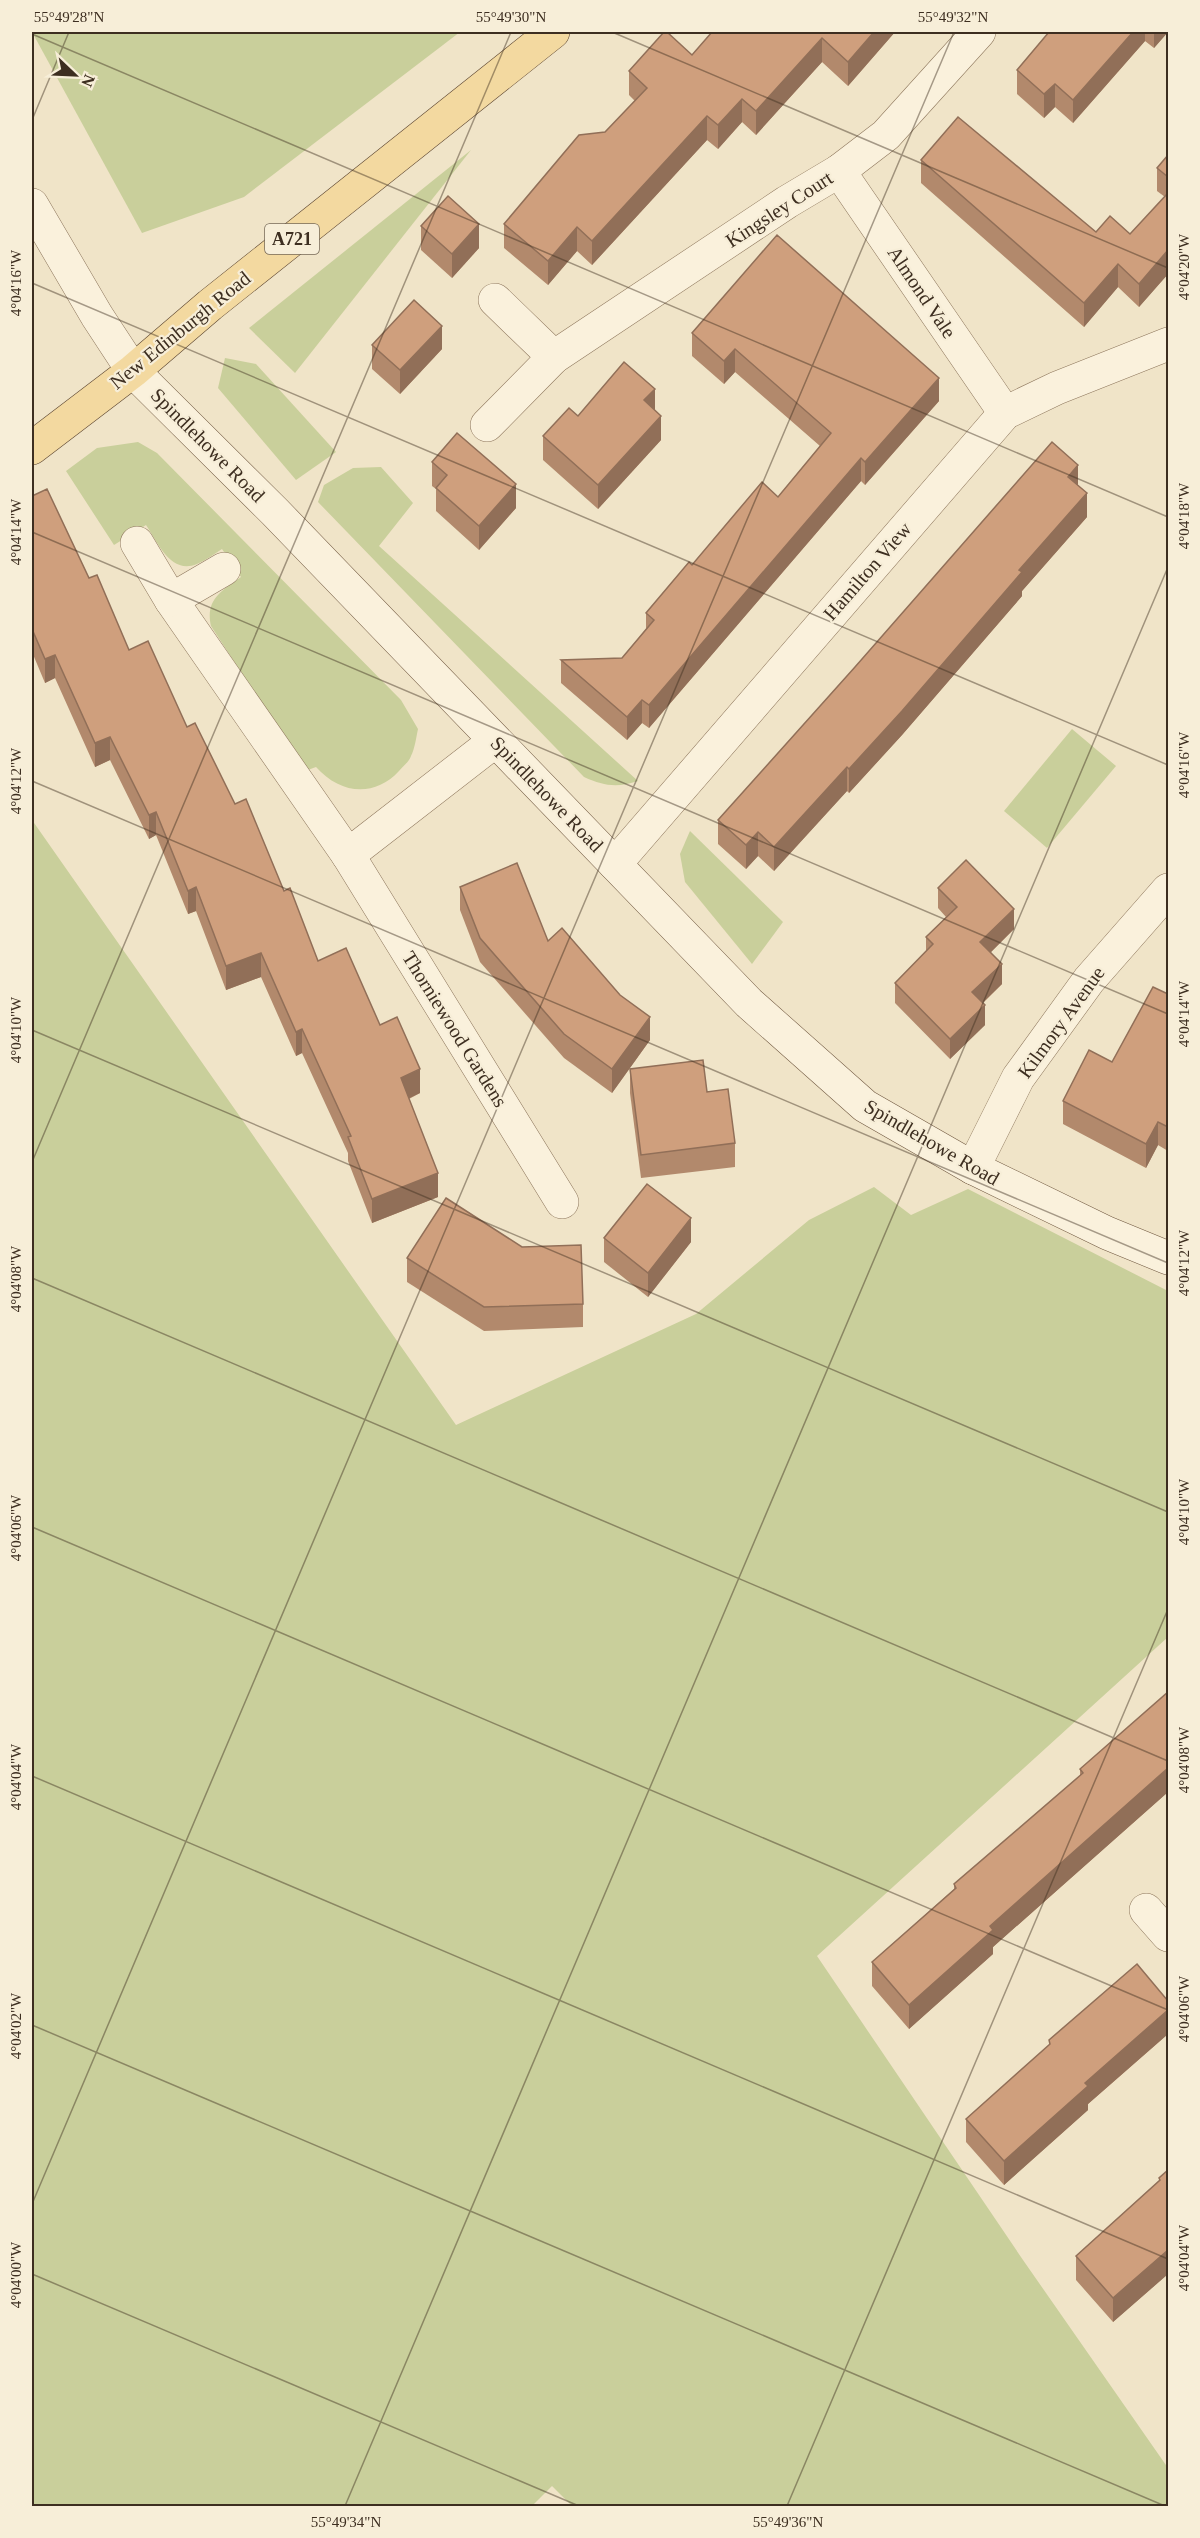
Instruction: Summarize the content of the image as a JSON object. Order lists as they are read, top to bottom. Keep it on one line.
{"streets":{"main road":["A721","New Edinburgh Road"],"street":["Kingsley Court","Almond Vale","Spindlehowe Road","Hamilton View","Kilmory Avenue","Thorniewood Gardens"]},"crossings":[["Kingsley Court","Almond Vale"],["Almond Vale","Hamilton View"],["New Edinburgh Road","Spindlehowe Road"],["Spindlehowe Road","Hamilton View"],["Spindlehowe Road","Kilmory Avenue"]],"north":"bottom right","coordinates":["55°49'28\"N","55°49'30\"N","55°49'32\"N","4°04'20\"W","4°04'16\"W","4°04'18\"W","4°04'14\"W","4°04'12\"W","4°04'10\"W","4°04'08\"W","4°04'06\"W","4°04'04\"W","4°04'02\"W","4°04'00\"W","55°49'34\"N","55°49'36\"N"]}
